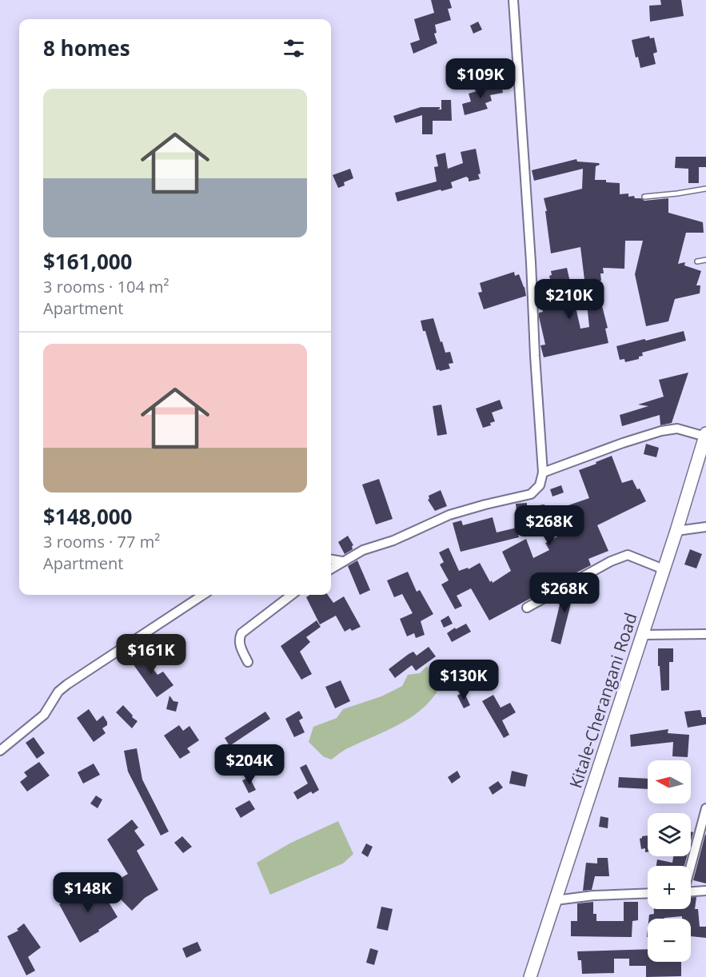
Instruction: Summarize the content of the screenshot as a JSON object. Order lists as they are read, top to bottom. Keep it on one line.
{"streets":{"main road":["Kitale-Cherangani Road"]},"north":"left","page":{"heading":"8 homes","price":["$109K","$210K","$268K","$268K","$161K","$130K","$204K","$148K"],"list":[{"name":"$161,000","note":"3 rooms · 104 m² · Apartment"},{"name":"$148,000","note":"3 rooms · 77 m² · Apartment"}],"map_buttons":["+","−"]}}
